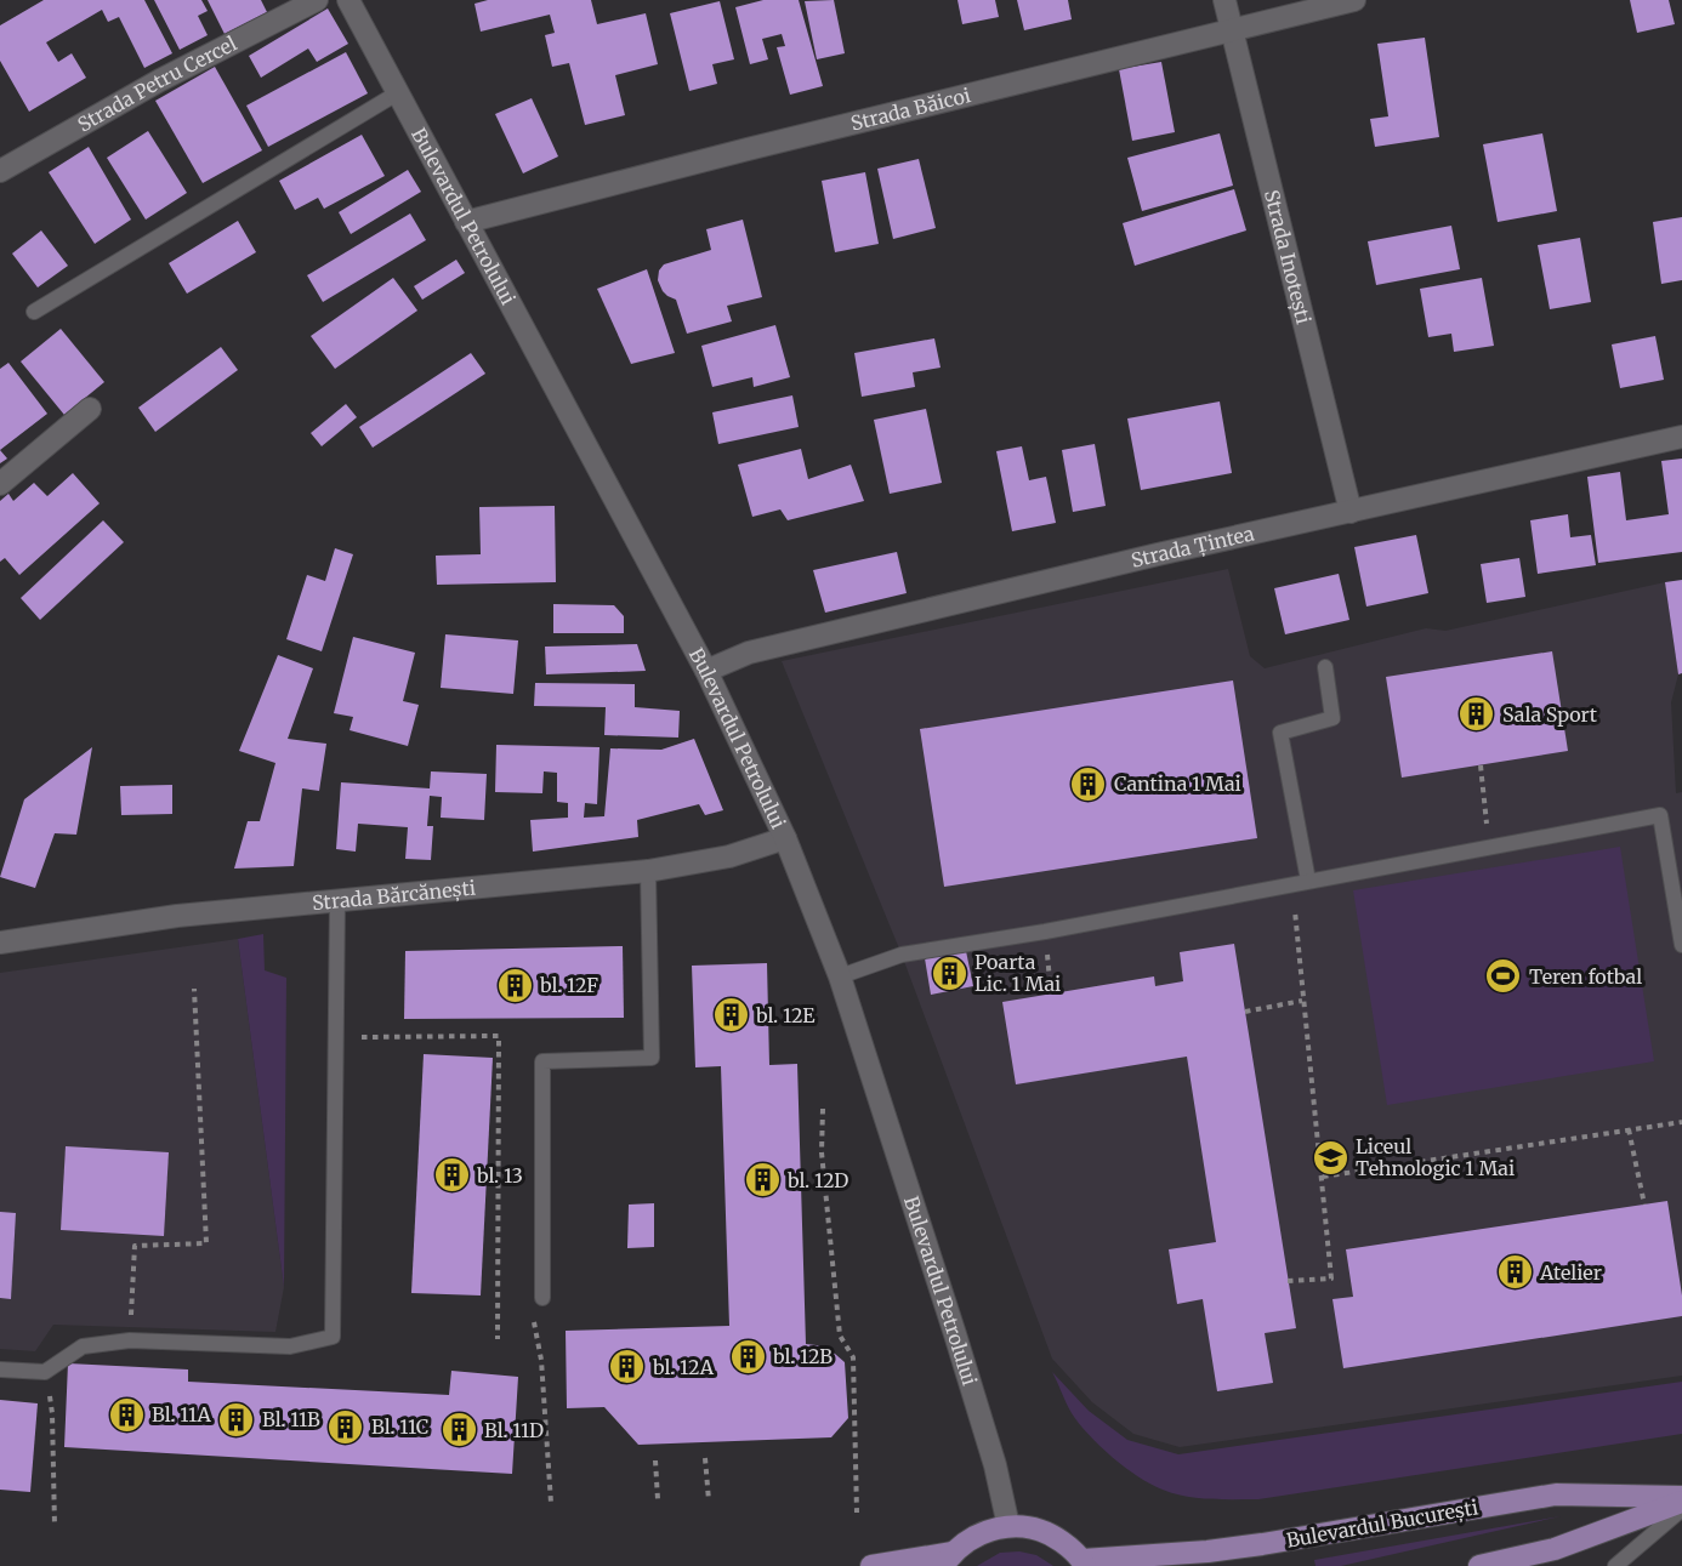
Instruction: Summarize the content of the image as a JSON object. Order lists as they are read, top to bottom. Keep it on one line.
{"streets":{"main road":["Bulevardul București"],"street":["Strada Petru Cercel","Strada Băicoi","Bulevardul Petrolului","Strada Inotești","Strada Țintea","Strada Bărcănești"]},"crossings":[["Strada Băicoi","Bulevardul Petrolului"],["Strada Băicoi","Strada Inotești"],["Bulevardul Petrolului","Strada Țintea"],["Bulevardul Petrolului","Strada Bărcănești"],["Strada Inotești","Strada Țintea"]],"places":{"building":["Sala Sport","Cantina 1 Mai","Poarta Lic. 1 Mai","bl. 12F","bl. 12E","bl. 13","bl. 12D","Atelier","bl. 12B","bl. 12A","Bl. 11A","Bl. 11B","Bl. 11C","Bl. 11D"],"sports":["Teren fotbal"],"school or university":["Liceul Tehnologic 1 Mai"]}}
